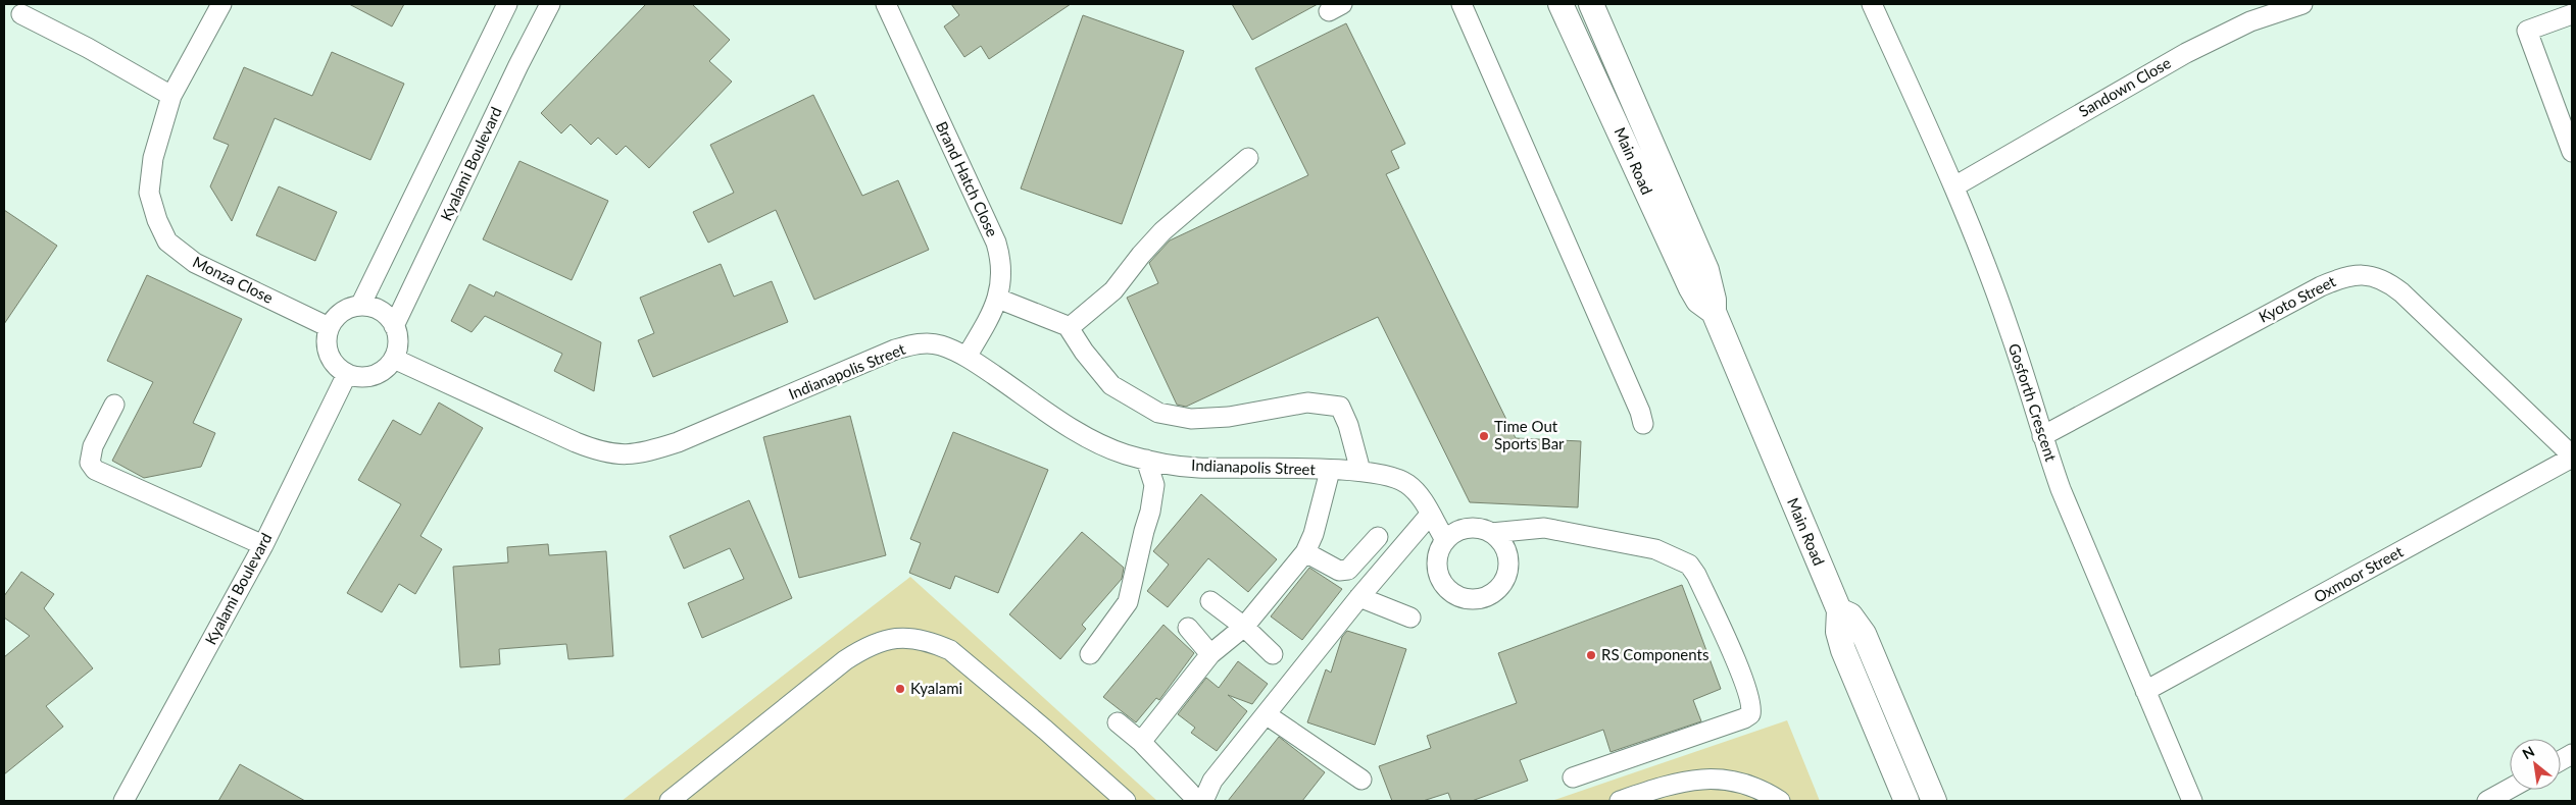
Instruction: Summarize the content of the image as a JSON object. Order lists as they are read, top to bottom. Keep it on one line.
{"streets":{"main road":["Main Road"],"street":["Sandown Close","Kyalami Boulevard","Brand Hatch Close","Monza Close","Kyoto Street","Indianapolis Street","Gosforth Crescent","Oxmoor Street"]},"crossings":[["Sandown Close","Gosforth Crescent"],["Kyalami Boulevard","Monza Close"],["Kyalami Boulevard","Indianapolis Street"],["Brand Hatch Close","Indianapolis Street"],["Monza Close","Indianapolis Street"],["Kyoto Street","Gosforth Crescent"],["Kyoto Street","Oxmoor Street"],["Gosforth Crescent","Oxmoor Street"]],"places":["Time Out Sports Bar","RS Components","Kyalami"],"north":"top left"}
